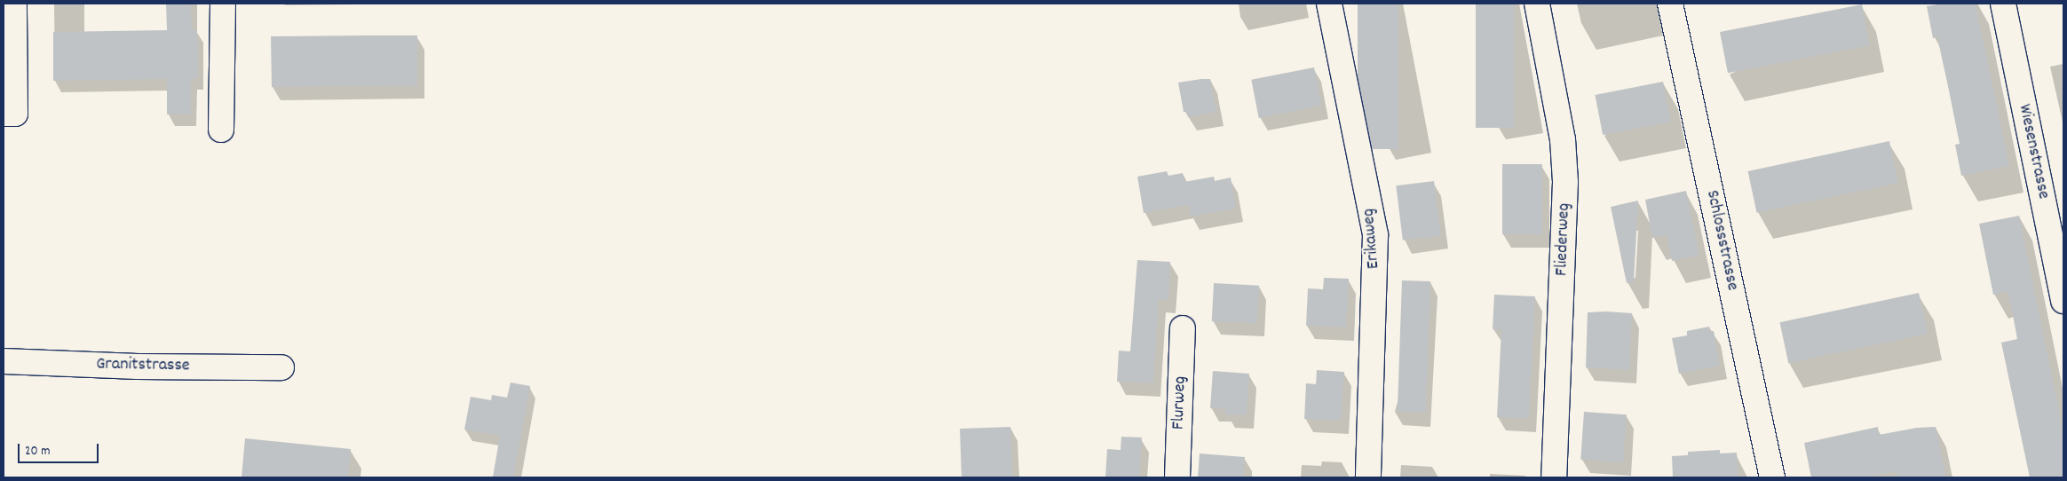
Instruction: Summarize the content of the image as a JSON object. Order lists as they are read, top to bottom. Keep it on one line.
{"streets":{"street":["Wiesenstrasse","Erikaweg","Fliederweg","Schlossstrasse","Granitstrasse","Flurweg"]},"scale_bar":"20 m"}
